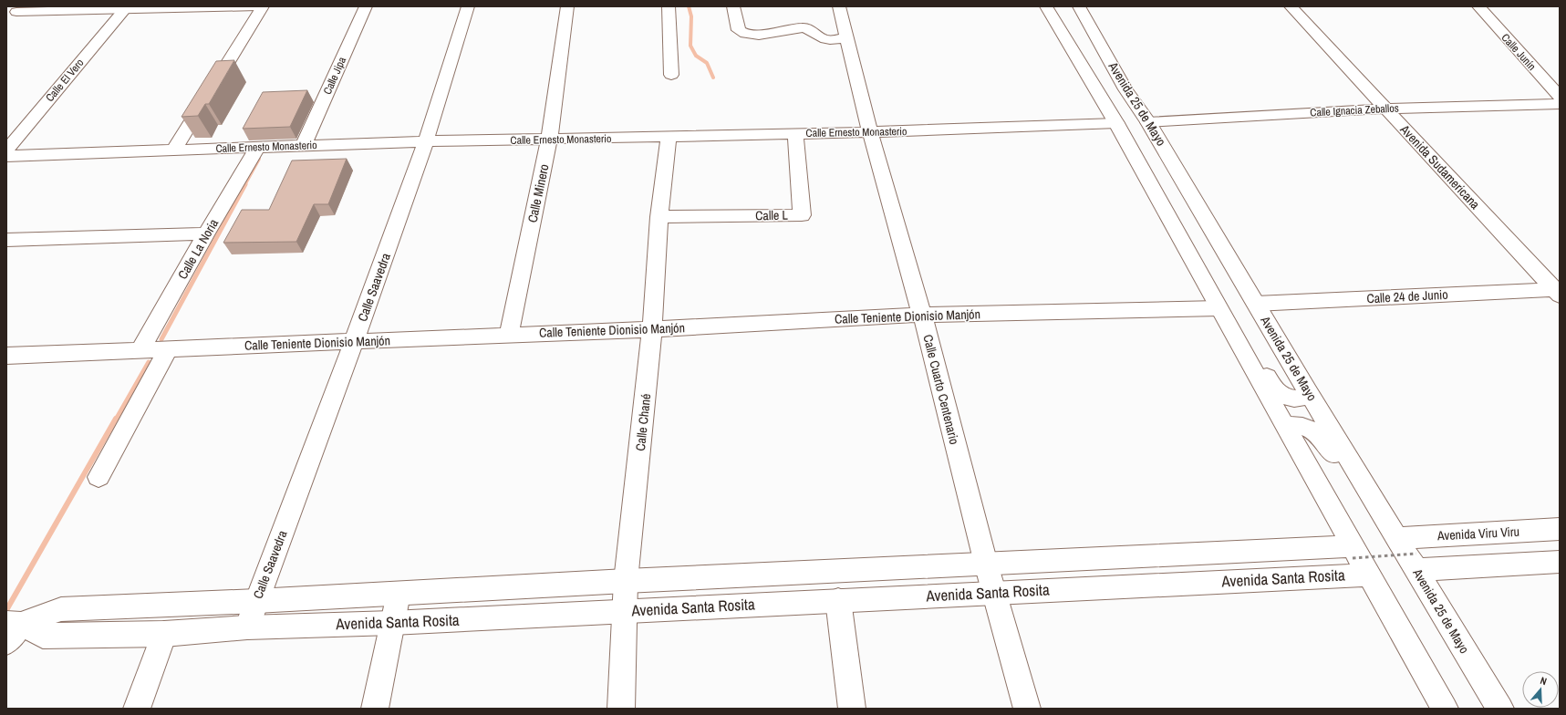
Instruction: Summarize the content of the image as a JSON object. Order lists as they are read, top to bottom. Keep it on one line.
{"streets":{"street":["Calle Junín","Calle Jipa","Calle El Vero","Avenida 25 de Mayo","Calle Ignacia Zeballos","Calle Ernesto Monasterio","Avenida Sudamericana","Calle Minero","Calle L","Calle La Noria","Calle Saavedra","Calle 24 de Junio","Calle Teniente Dionisio Manjón","Calle Cuarto Centenario","Calle Chané","Avenida Viru Viru","Avenida Santa Rosita"]},"crossings":[["Calle Jipa","Calle Ernesto Monasterio"],["Avenida 25 de Mayo","Calle Ignacia Zeballos"],["Avenida 25 de Mayo","Calle 24 de Junio"],["Avenida 25 de Mayo","Avenida Viru Viru"],["Calle Ignacia Zeballos","Avenida Sudamericana"],["Calle Ernesto Monasterio","Calle Minero"],["Calle Ernesto Monasterio","Calle L"],["Calle Ernesto Monasterio","Calle La Noria"],["Calle Ernesto Monasterio","Calle Saavedra"],["Calle Ernesto Monasterio","Calle Cuarto Centenario"],["Calle Ernesto Monasterio","Calle Chané"],["Avenida Sudamericana","Calle 24 de Junio"],["Calle Minero","Calle Teniente Dionisio Manjón"],["Calle L","Calle Chané"],["Calle La Noria","Calle Teniente Dionisio Manjón"],["Calle Saavedra","Calle Teniente Dionisio Manjón"],["Calle Saavedra","Avenida Santa Rosita"],["Calle Teniente Dionisio Manjón","Calle Cuarto Centenario"],["Calle Teniente Dionisio Manjón","Calle Chané"],["Calle Cuarto Centenario","Avenida Santa Rosita"],["Calle Chané","Avenida Santa Rosita"]],"north":"top"}
